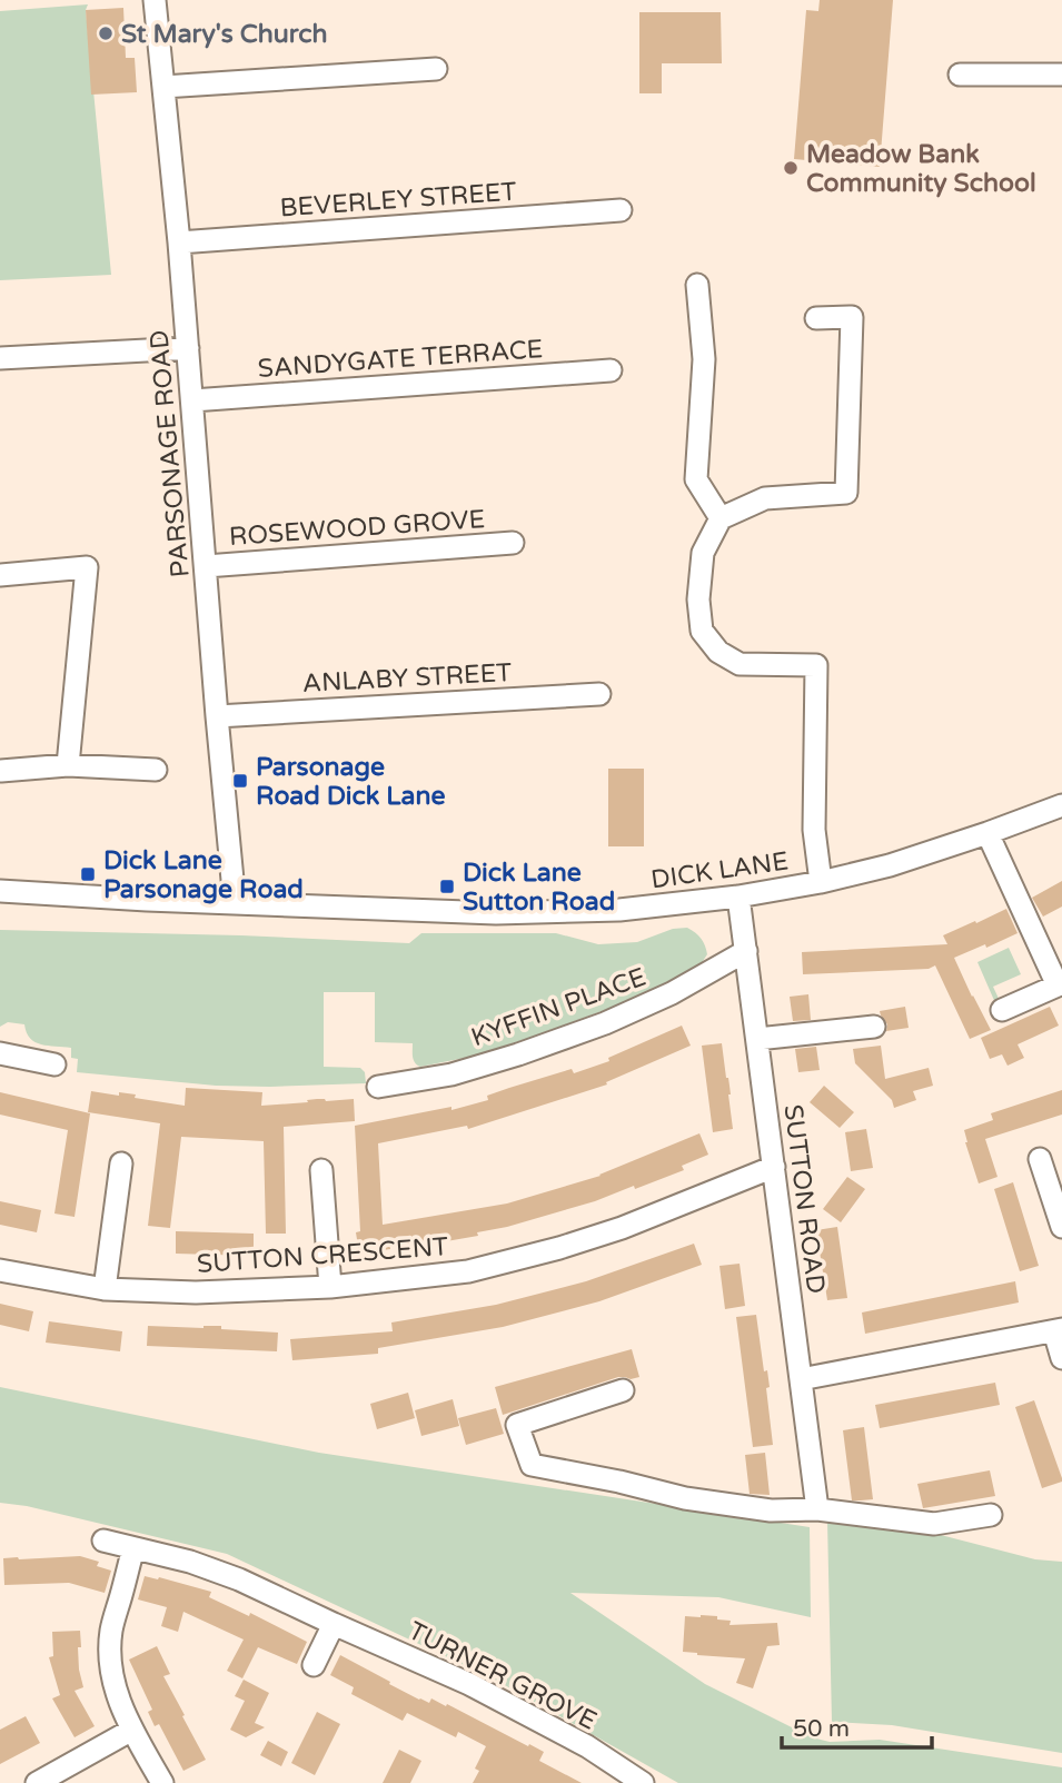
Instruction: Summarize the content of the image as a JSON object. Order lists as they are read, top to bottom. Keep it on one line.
{"streets":{"street":["BEVERLEY STREET","SANDYGATE TERRACE","PARSONAGE ROAD","ROSEWOOD GROVE","ANLABY STREET","DICK LANE","KYFFIN PLACE","SUTTON ROAD","SUTTON CRESCENT","TURNER GROVE"]},"crossings":[["BEVERLEY STREET","PARSONAGE ROAD"],["SANDYGATE TERRACE","PARSONAGE ROAD"],["PARSONAGE ROAD","ROSEWOOD GROVE"],["PARSONAGE ROAD","ANLABY STREET"],["PARSONAGE ROAD","DICK LANE"],["DICK LANE","SUTTON ROAD"],["KYFFIN PLACE","SUTTON ROAD"],["SUTTON ROAD","SUTTON CRESCENT"]],"places":{"other":["St Mary's Church","Meadow Bank Community School"],"transit":["Parsonage Road Dick Lane","Dick Lane Parsonage Road","Dick Lane Sutton Road"]},"scale_bar":"50 m"}
